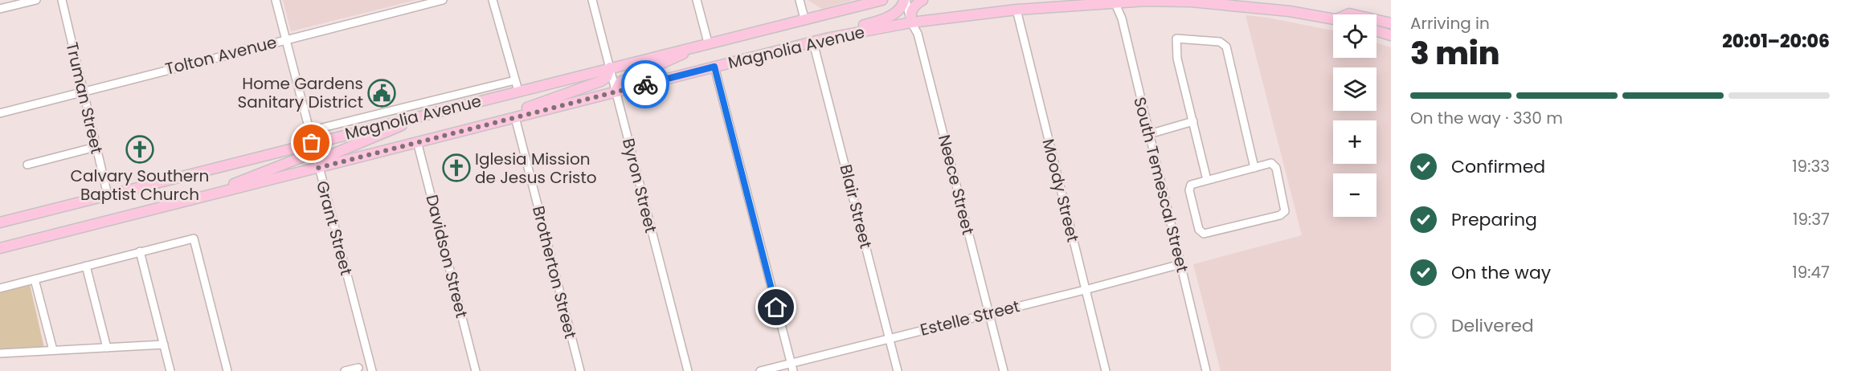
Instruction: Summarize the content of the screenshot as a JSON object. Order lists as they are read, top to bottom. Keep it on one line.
{"streets":{"main road":["Magnolia Avenue"],"street":["Tolton Avenue","Truman Street","Neece Street","South Temescal Street","Byron Street","Moody Street","Blair Street","Grant Street","Davidson Street","Brotherton Street","Estelle Street"]},"crossings":[["Magnolia Avenue","Truman Street"],["Magnolia Avenue","Neece Street"],["Magnolia Avenue","South Temescal Street"],["Magnolia Avenue","Byron Street"],["Magnolia Avenue","Moody Street"],["Magnolia Avenue","Blair Street"],["Magnolia Avenue","Grant Street"],["Magnolia Avenue","Davidson Street"],["Magnolia Avenue","Brotherton Street"],["Tolton Avenue","Truman Street"],["Tolton Avenue","Grant Street"],["Neece Street","Estelle Street"],["South Temescal Street","Estelle Street"],["Moody Street","Estelle Street"],["Blair Street","Estelle Street"]],"places":{"public building":["Home Gardens Sanitary District"],"church":["Calvary Southern Baptist Church","Iglesia Mission de Jesus Cristo"]},"page":{"heading":["3 min","Arriving in","20:01–20:06"],"map_buttons":["+","−"],"bar":"On the way · 330 m","list":[["Confirmed","19:33"],["Preparing","19:37"],["On the way","19:47"],"Delivered"]}}
